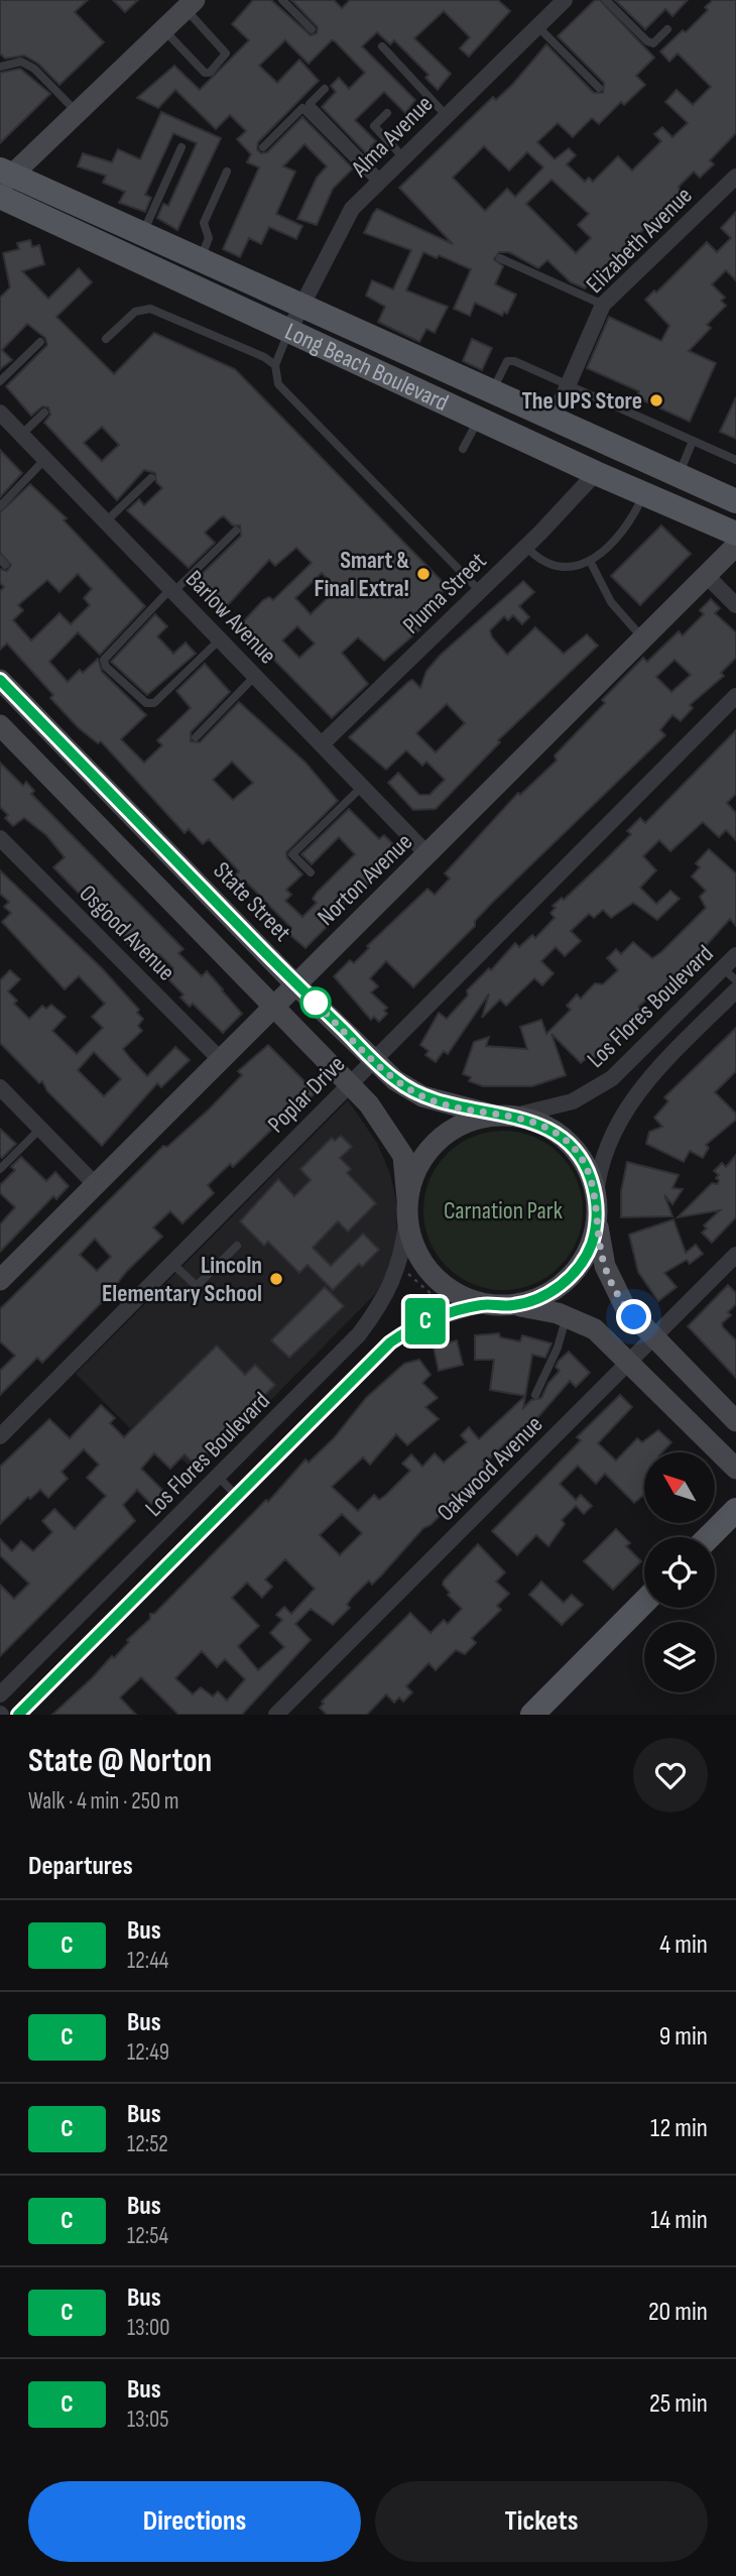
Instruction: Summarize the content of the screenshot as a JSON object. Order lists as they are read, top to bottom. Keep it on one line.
{"streets":{"main road":["Long Beach Boulevard","Norton Avenue","State Street"],"street":["Alma Avenue","Elizabeth Avenue","Pluma Street","Barlow Avenue","Osgood Avenue","Los Flores Boulevard","Poplar Drive","Oakwood Avenue"]},"crossings":[["Alma Avenue","Long Beach Boulevard"],["Elizabeth Avenue","Long Beach Boulevard"],["Long Beach Boulevard","Pluma Street"],["Pluma Street","Barlow Avenue"],["Barlow Avenue","Norton Avenue"],["Norton Avenue","State Street"],["Norton Avenue","Osgood Avenue"],["State Street","Los Flores Boulevard"],["State Street","Poplar Drive"]],"parks":["Carnation Park"],"places":["The UPS Store","Smart & Final Extra!","Lincoln Elementary School"],"lines":["bus line C"],"north":"top left","page":{"on_map":"C","heading":[["State @ Norton","Walk · 4 min · 250 m"],"Departures"],"list":[{"mark":"C","name":"Bus","note":"12:44","value":"4 min"},{"mark":"C","name":"Bus","note":"12:49","value":"9 min"},{"mark":"C","name":"Bus","note":"12:52","value":"12 min"},{"mark":"C","name":"Bus","note":"12:54","value":"14 min"},{"mark":"C","name":"Bus","note":"13:00","value":"20 min"},{"mark":"C","name":"Bus","note":"13:05","value":"25 min"}],"buttons":["Directions","Tickets"]}}
